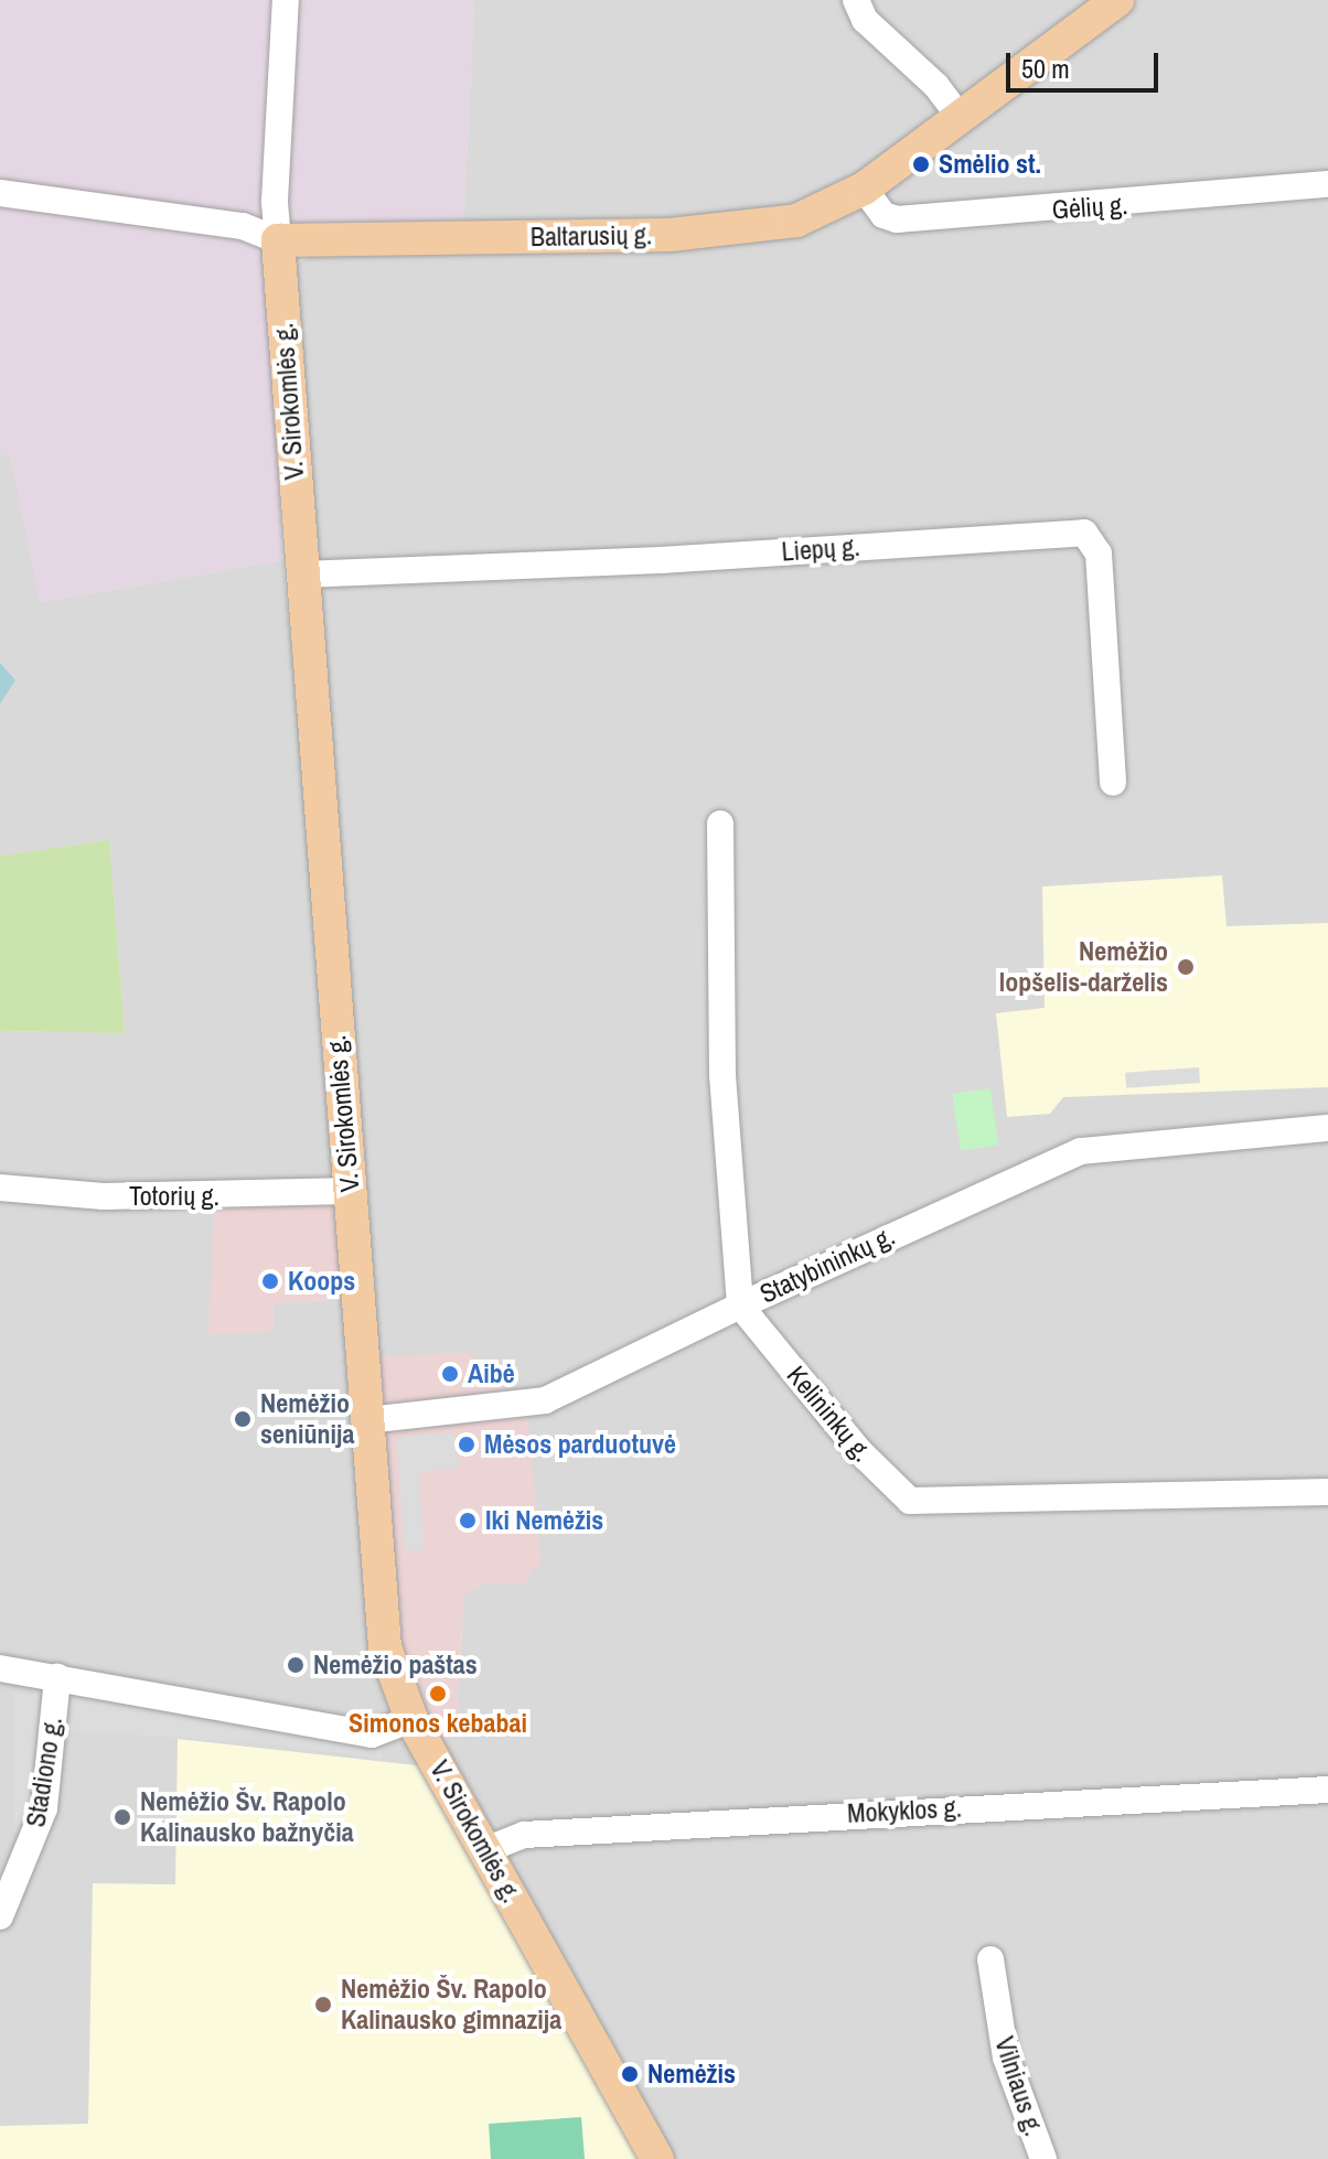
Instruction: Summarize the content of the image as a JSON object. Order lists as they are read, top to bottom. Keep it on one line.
{"streets":{"main road":["Baltarusių g.","V. Sirokomlės g."],"street":["Gėlių g.","Liepų g.","Totorių g.","Statybininkų g.","Kelininkų g.","Stadiono g.","Mokyklos g.","Vilniaus g."]},"crossings":[["Gėlių g.","Baltarusių g."],["Baltarusių g.","V. Sirokomlės g."],["V. Sirokomlės g.","Liepų g."],["V. Sirokomlės g.","Totorių g."],["V. Sirokomlės g.","Mokyklos g."],["Statybininkų g.","Kelininkų g."]],"places":["Smėlio st.","Nemėžio lopšelis-darželis","Koops","Aibė","Nemėžio seniūnija","Mėsos parduotuvė","Iki Nemėžis","Nemėžio paštas","Simonos kebabai","Nemėžio Šv. Rapolo Kalinausko bažnyčia","Nemėžio Šv. Rapolo Kalinausko gimnazija","Nemėžis"],"scale_bar":"50 m"}
